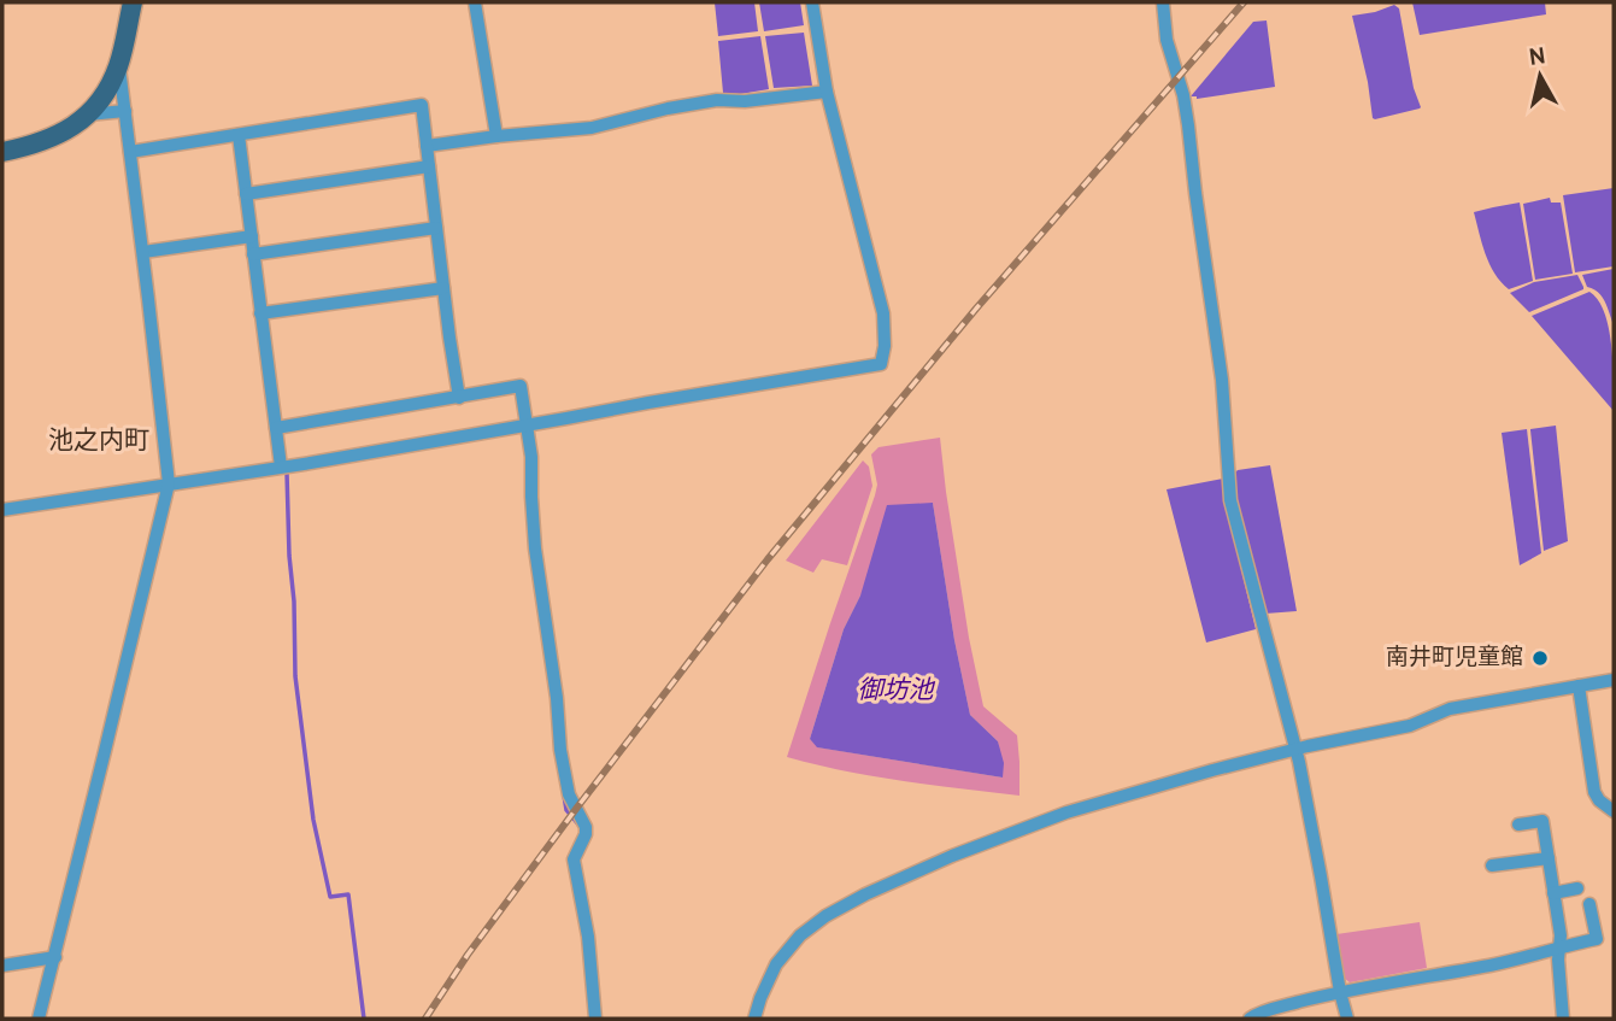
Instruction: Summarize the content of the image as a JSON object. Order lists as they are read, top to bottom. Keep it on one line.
{"districts":["池之内町"],"water":["御坊池"],"places":["南井町児童館"],"north":"top"}
